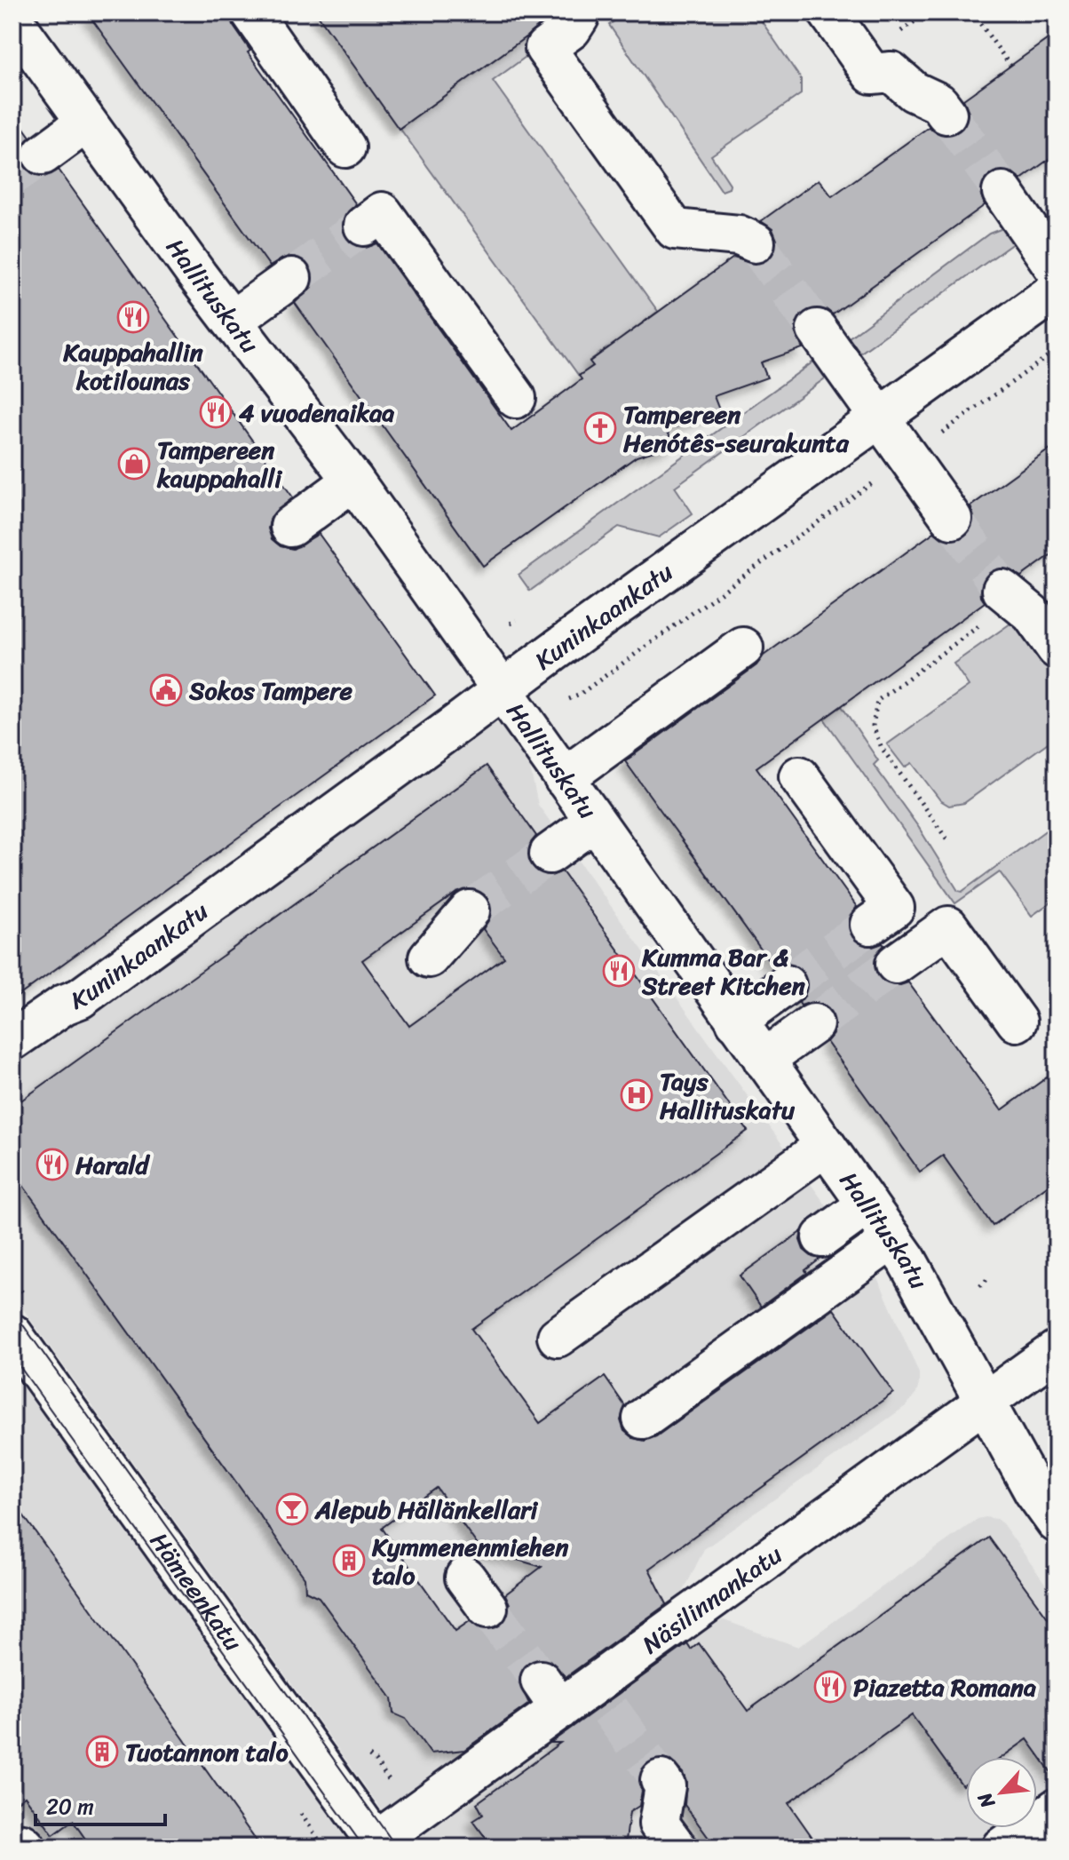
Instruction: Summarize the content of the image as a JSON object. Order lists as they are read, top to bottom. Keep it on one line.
{"streets":{"street":["Hallituskatu","Kuninkaankatu","Hämeenkatu","Näsilinnankatu"]},"crossings":[["Hallituskatu","Kuninkaankatu"],["Hallituskatu","Näsilinnankatu"],["Hämeenkatu","Näsilinnankatu"]],"places":{"restaurant":["Kauppahallin kotilounas","4 vuodenaikaa","Kumma Bar & Street Kitchen","Harald","Piazetta Romana"],"church":["Tampereen Henótês-seurakunta"],"shop":["Tampereen kauppahalli"],"public building":["Sokos Tampere"],"hospital":["Tays Hallituskatu"],"bar":["Alepub Hällänkellari"],"building":["Kymmenenmiehen talo","Tuotannon talo"]},"scale_bar":"20 m","north":"bottom left"}
